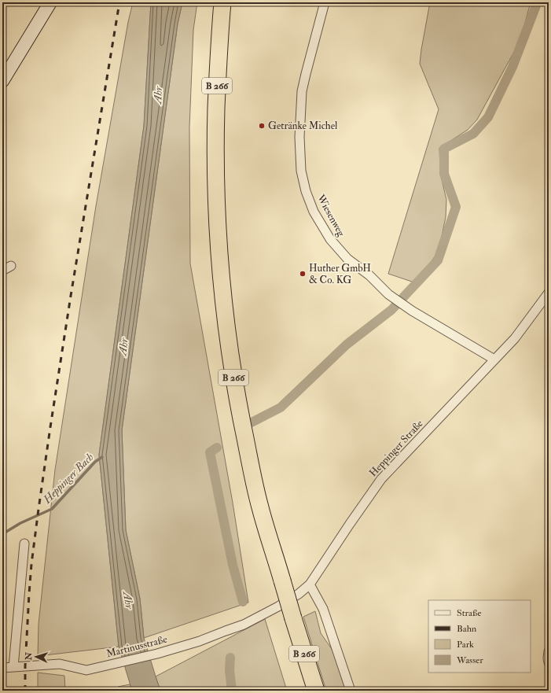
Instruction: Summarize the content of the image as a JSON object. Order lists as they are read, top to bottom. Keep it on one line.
{"streets":{"highway":["B 266"],"street":["Wiesenweg","Heppinger Straße","Martinusstraße"]},"crossings":[["Wiesenweg","Heppinger Straße"],["Heppinger Straße","Martinusstraße"]],"water":["Ahr","Heppinger Bach"],"places":["Getränke Michel","Huther GmbH & Co. KG"],"legend":["Straße","Bahn","Park","Wasser"],"north":"left"}
